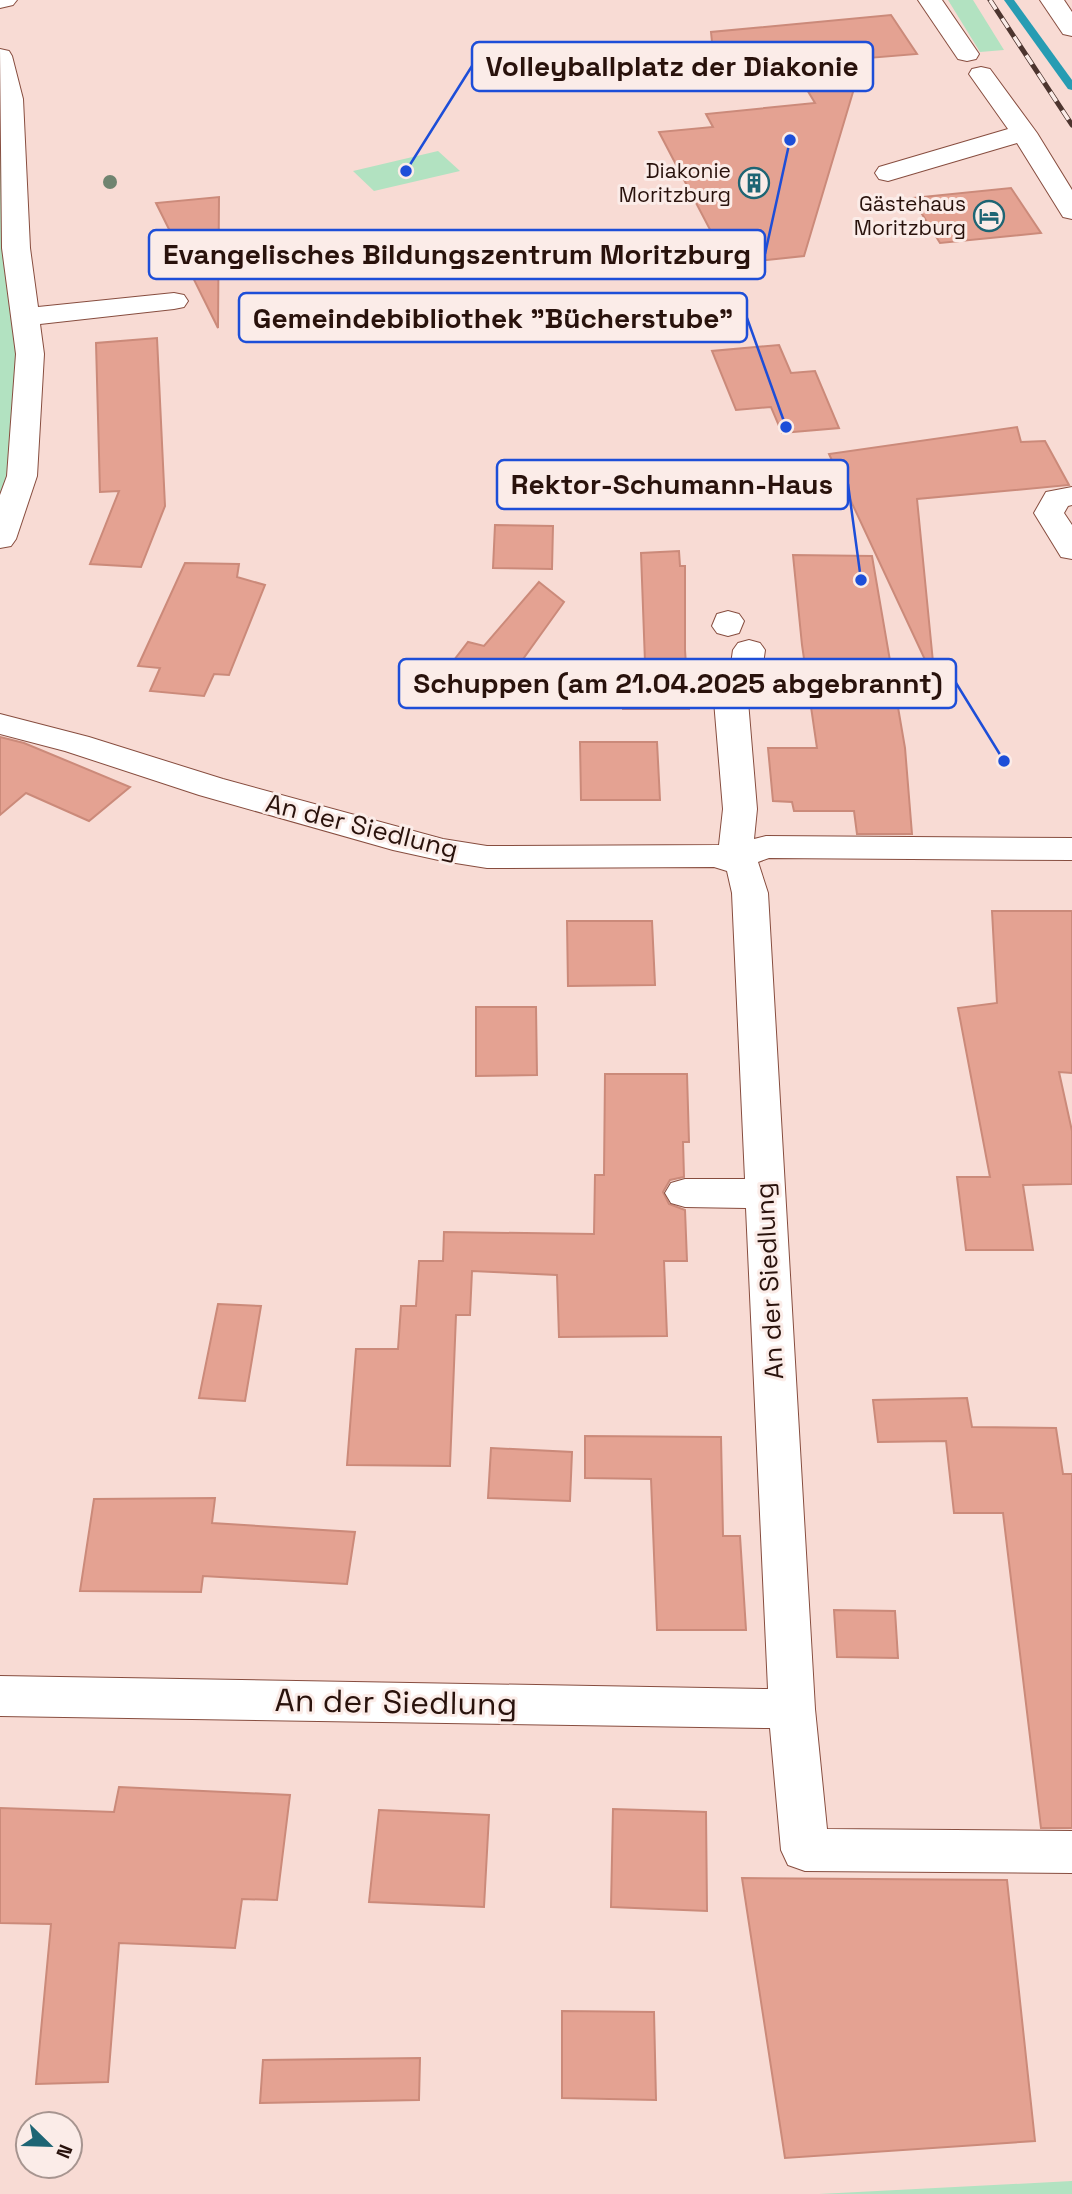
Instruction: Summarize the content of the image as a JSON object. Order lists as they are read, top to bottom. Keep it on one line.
{"streets":{"street":["An der Siedlung"]},"places":{"other":["Evangelisches Bildungszentrum Moritzburg","Volleyballplatz der Diakonie","Gemeindebibliothek \"Bücherstube\"","Rektor-Schumann-Haus","Schuppen (am 21.04.2025 abgebrannt)"],"building":["Diakonie Moritzburg"],"hotel":["Gästehaus Moritzburg"]},"north":"bottom right"}
